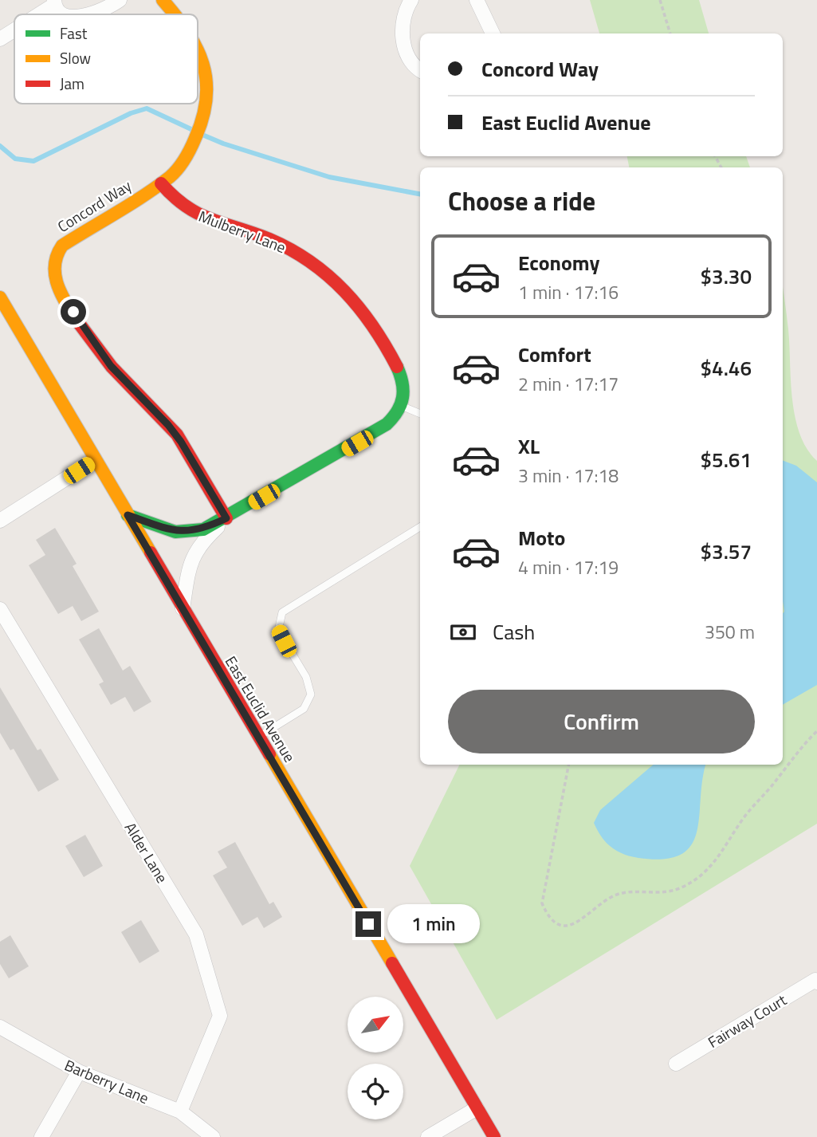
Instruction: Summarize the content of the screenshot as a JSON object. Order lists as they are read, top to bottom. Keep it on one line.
{"streets":{"street":["Concord Way","Mulberry Lane","East Euclid Avenue","Alder Lane","Fairway Court","Barberry Lane"]},"crossings":[["Concord Way","Mulberry Lane"],["Alder Lane","Barberry Lane"]],"legend":["Fast","Slow","Jam"],"north":"top right","page":{"banner":["Concord Way","East Euclid Avenue"],"heading":"Choose a ride","list":[{"name":"Economy","note":"1 min · 17:16","value":"$3.30"},{"name":"Comfort","note":"2 min · 17:17","value":"$4.46"},{"name":"XL","note":"3 min · 17:18","value":"$5.61"},{"name":"Moto","note":"4 min · 17:19","value":"$3.57"}],"pay":["Cash","350 m"],"buttons":"Confirm","bubble":"1 min"}}
